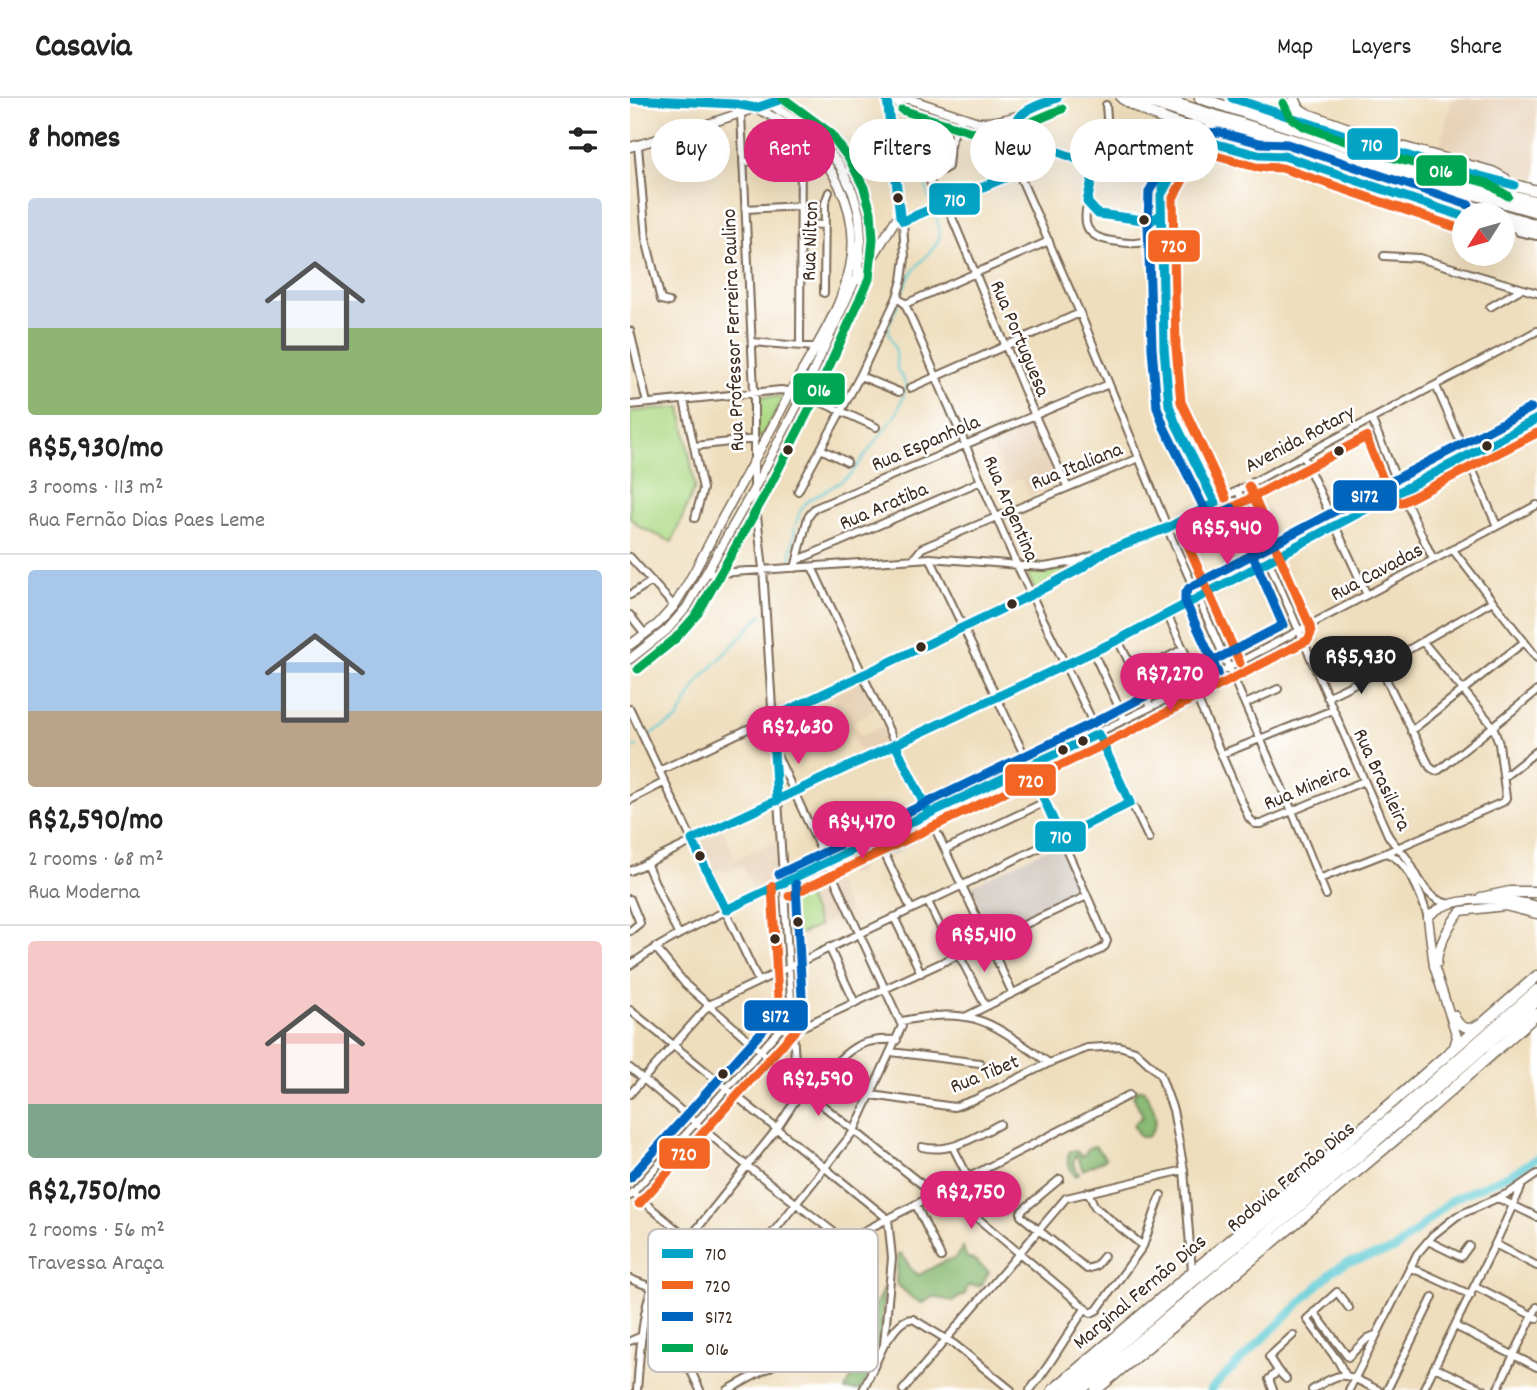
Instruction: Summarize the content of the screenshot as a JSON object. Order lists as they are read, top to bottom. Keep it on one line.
{"streets":{"highway":["Rodovia Fernão Dias","Marginal Fernão Dias"],"main road":["Rua Brasileira"],"street":["Rua Nilton","Rua Professor Ferreira Paulino","Rua Portuguesa","Avenida Rotary","Rua Espanhola","Rua Italiana","Rua Aratiba","Rua Argentina","Rua Cavadas","Rua Mineira","Rua Tibet"]},"crossings":[["Rua Professor Ferreira Paulino","Avenida Rotary"],["Rua Professor Ferreira Paulino","Rua Cavadas"],["Rua Professor Ferreira Paulino","Rua Tibet"],["Rua Portuguesa","Rua Espanhola"],["Rua Portuguesa","Rua Italiana"],["Avenida Rotary","Rua Argentina"],["Avenida Rotary","Rua Brasileira"],["Rua Espanhola","Rua Aratiba"],["Rua Espanhola","Rua Argentina"],["Rua Italiana","Rua Argentina"],["Rua Aratiba","Rua Argentina"],["Rua Argentina","Rua Cavadas"],["Rua Cavadas","Rua Brasileira"],["Rua Brasileira","Rua Mineira"],["Rua Brasileira","Marginal Fernão Dias"],["Rua Tibet","Marginal Fernão Dias"]],"lines":["transit line 710","transit line 016","transit line S172","transit line 720"],"legend":["710","720","S172","016"],"north":"bottom left","page":{"header":"Casavia","nav":["Map","Layers","Share"],"heading":"8 homes","chip":["Buy","Rent","Filters","New","Apartment"],"list":[{"name":"R$5,930/mo","note":"3 rooms · 113 m² · Rua Fernão Dias Paes Leme"},{"name":"R$2,590/mo","note":"2 rooms · 68 m² · Rua Moderna"},{"name":"R$2,750/mo","note":"2 rooms · 56 m² · Travessa Araça"}],"price":["R$5,940","R$5,930","R$7,270","R$2,630","R$4,470","R$5,410","R$2,590","R$2,750"]}}
